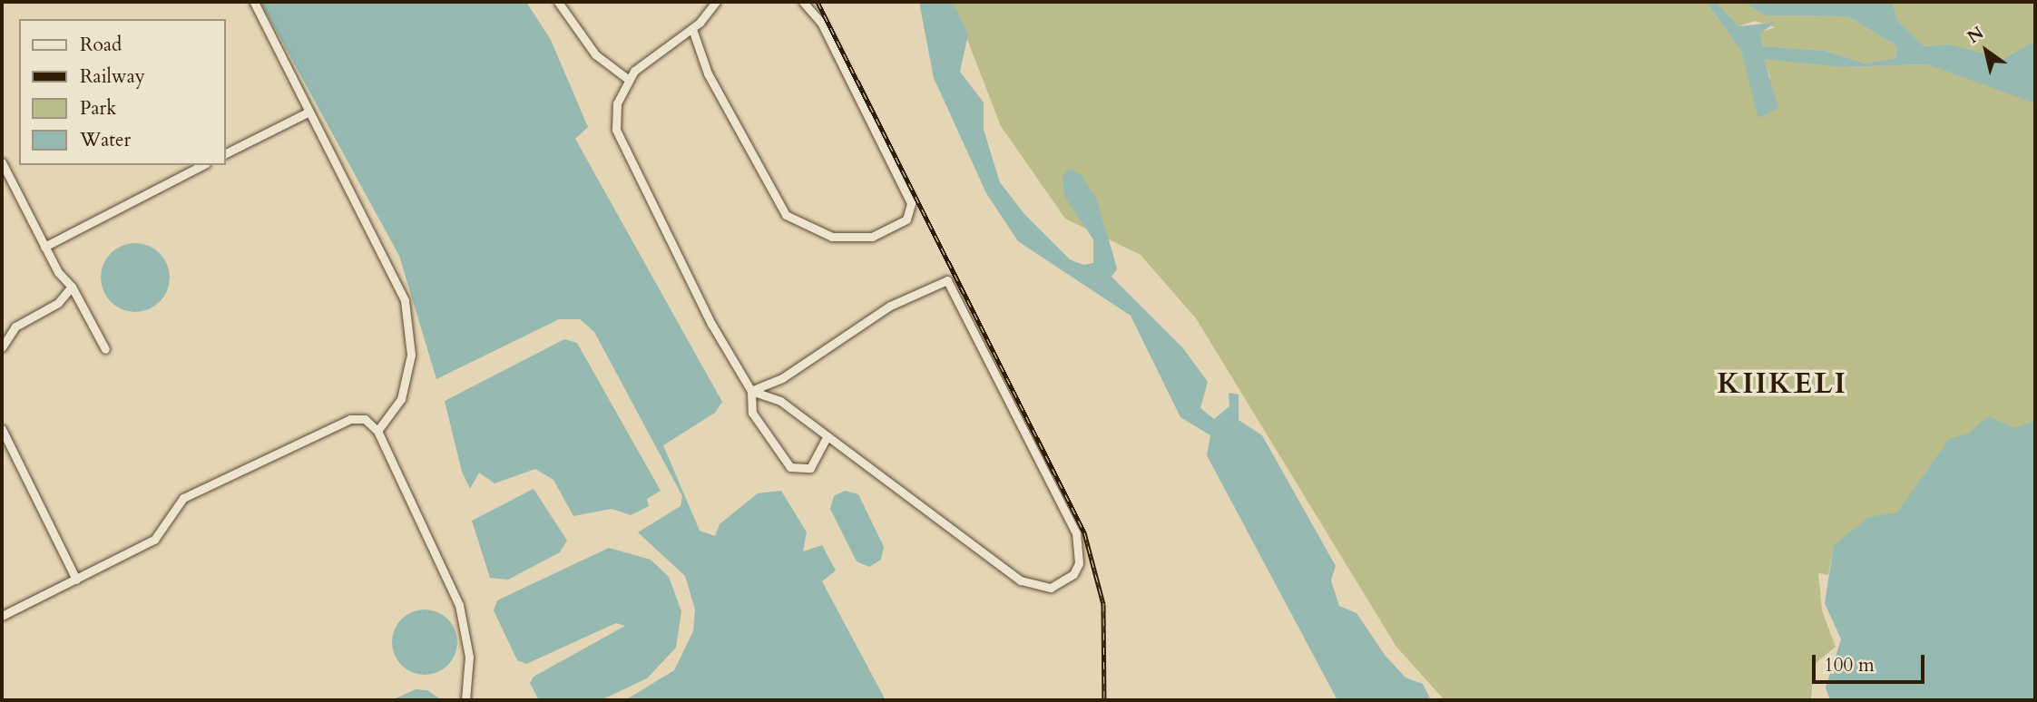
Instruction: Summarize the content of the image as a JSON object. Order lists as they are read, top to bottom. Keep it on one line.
{"districts":["KIIKELI"],"legend":["Road","Railway","Park","Water"],"scale_bar":"100 m","north":"top left"}
